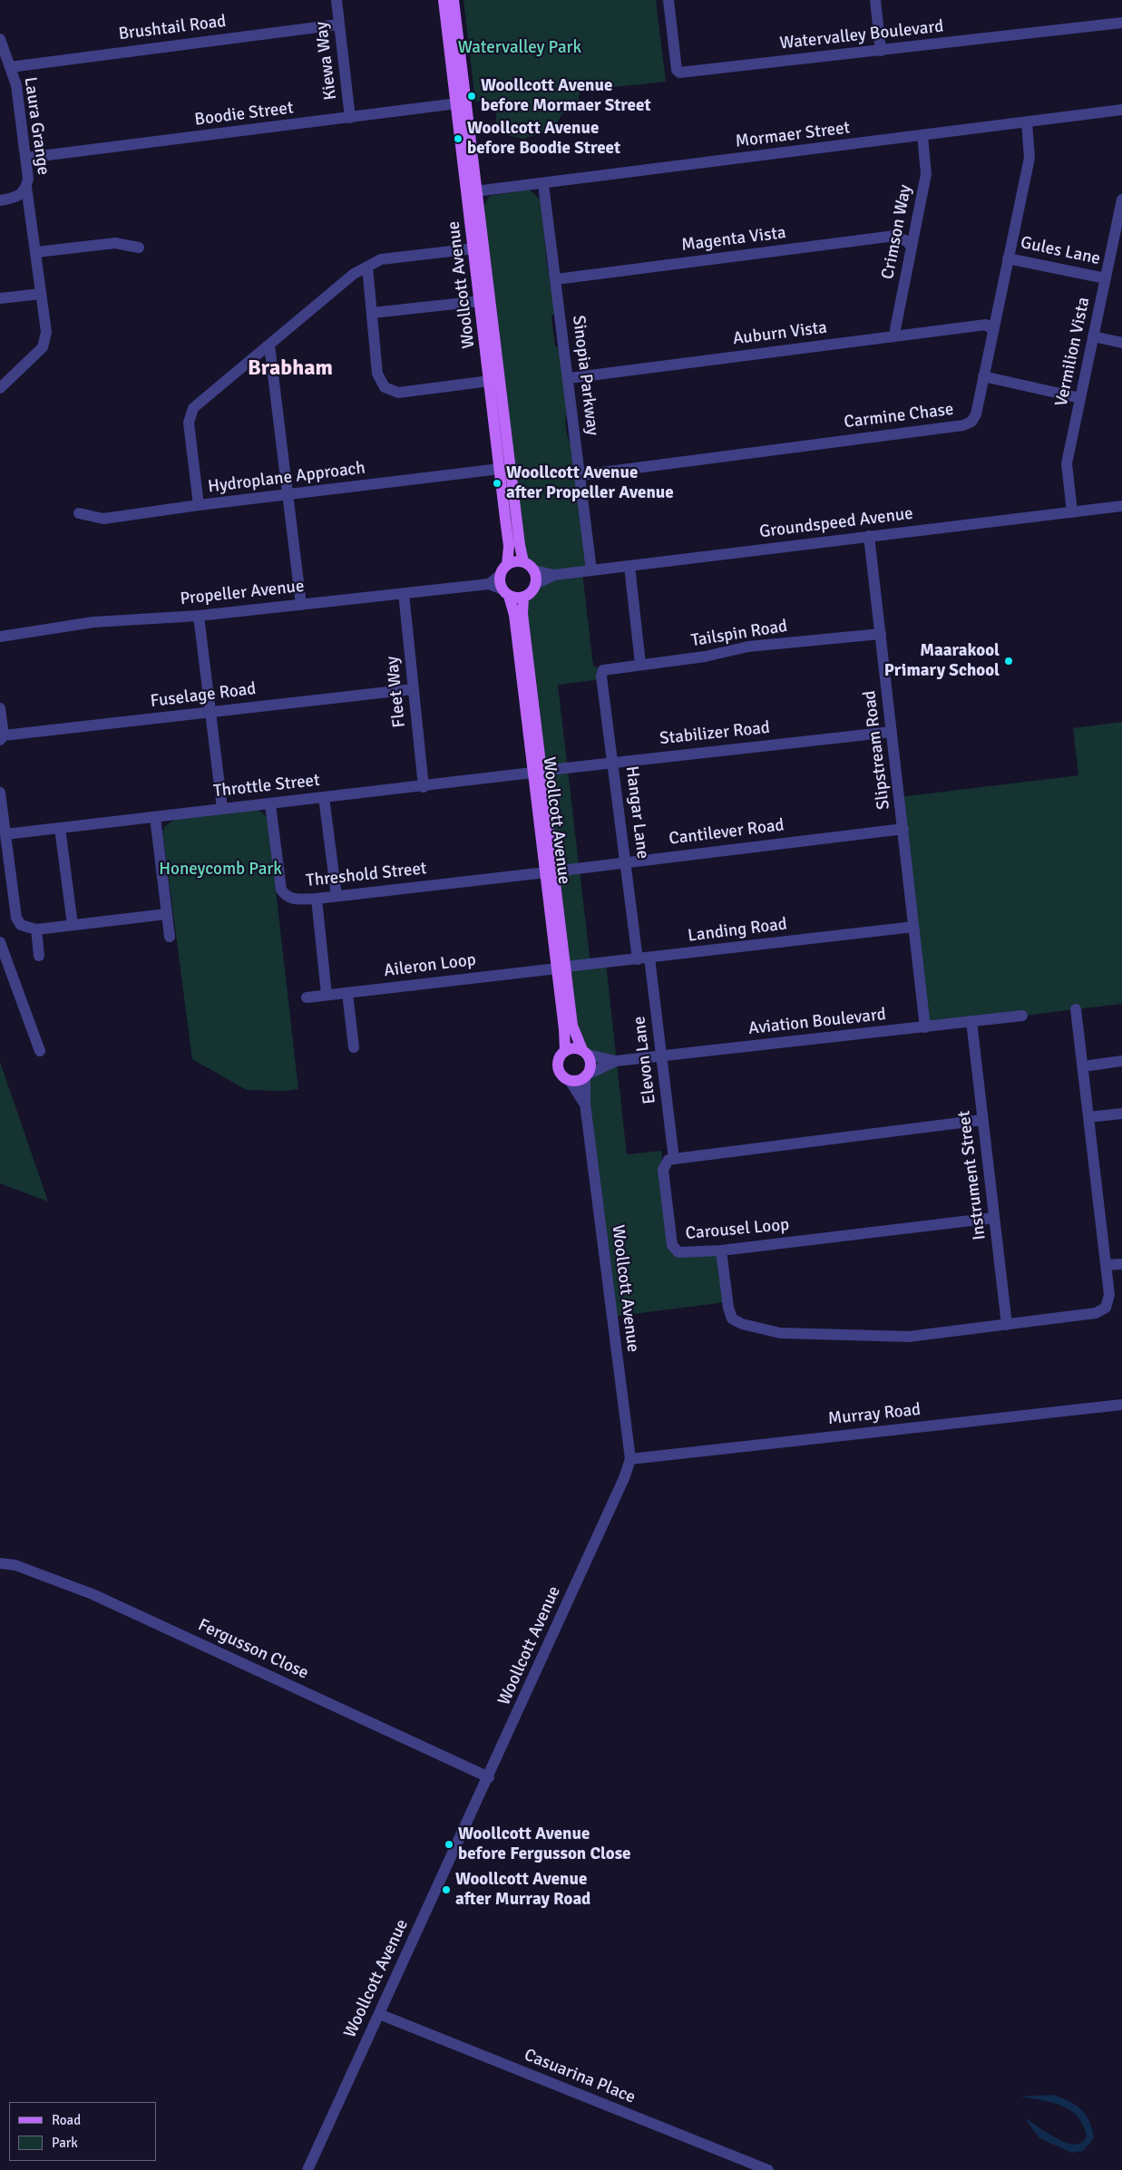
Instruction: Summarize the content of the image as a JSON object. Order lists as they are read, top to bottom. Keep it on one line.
{"streets":{"main road":["Woollcott Avenue"],"street":["Brushtail Road","Watervalley Boulevard","Kiewa Way","Boodie Street","Laura Grange","Mormaer Street","Crimson Way","Magenta Vista","Gules Lane","Auburn Vista","Vermilion Vista","Sinopia Parkway","Carmine Chase","Hydroplane Approach","Groundspeed Avenue","Propeller Avenue","Tailspin Road","Fleet Way","Fuselage Road","Stabilizer Road","Slipstream Road","Throttle Street","Hangar Lane","Cantilever Road","Threshold Street","Landing Road","Aileron Loop","Aviation Boulevard","Elevon Lane","Instrument Street","Carousel Loop","Murray Road","Fergusson Close","Casuarina Place"]},"crossings":[["Brushtail Road","Kiewa Way"],["Brushtail Road","Laura Grange"],["Kiewa Way","Boodie Street"],["Boodie Street","Laura Grange"],["Boodie Street","Woollcott Avenue"],["Mormaer Street","Crimson Way"],["Mormaer Street","Woollcott Avenue"],["Mormaer Street","Sinopia Parkway"],["Mormaer Street","Carmine Chase"],["Crimson Way","Magenta Vista"],["Crimson Way","Auburn Vista"],["Magenta Vista","Sinopia Parkway"],["Gules Lane","Vermilion Vista"],["Gules Lane","Carmine Chase"],["Woollcott Avenue","Hydroplane Approach"],["Woollcott Avenue","Groundspeed Avenue"],["Woollcott Avenue","Propeller Avenue"],["Woollcott Avenue","Stabilizer Road"],["Woollcott Avenue","Throttle Street"],["Woollcott Avenue","Cantilever Road"],["Woollcott Avenue","Threshold Street"],["Woollcott Avenue","Landing Road"],["Woollcott Avenue","Aileron Loop"],["Woollcott Avenue","Aviation Boulevard"],["Woollcott Avenue","Murray Road"],["Woollcott Avenue","Fergusson Close"],["Woollcott Avenue","Casuarina Place"],["Auburn Vista","Sinopia Parkway"],["Auburn Vista","Carmine Chase"],["Vermilion Vista","Groundspeed Avenue"],["Sinopia Parkway","Carmine Chase"],["Sinopia Parkway","Groundspeed Avenue"],["Groundspeed Avenue","Propeller Avenue"],["Groundspeed Avenue","Slipstream Road"],["Propeller Avenue","Fleet Way"],["Tailspin Road","Slipstream Road"],["Tailspin Road","Hangar Lane"],["Fleet Way","Fuselage Road"],["Fleet Way","Throttle Street"],["Stabilizer Road","Slipstream Road"],["Stabilizer Road","Throttle Street"],["Stabilizer Road","Hangar Lane"],["Slipstream Road","Cantilever Road"],["Slipstream Road","Landing Road"],["Slipstream Road","Aviation Boulevard"],["Throttle Street","Threshold Street"],["Hangar Lane","Cantilever Road"],["Hangar Lane","Landing Road"],["Hangar Lane","Elevon Lane"],["Cantilever Road","Threshold Street"],["Landing Road","Aileron Loop"],["Landing Road","Elevon Lane"],["Aviation Boulevard","Elevon Lane"],["Aviation Boulevard","Instrument Street"],["Elevon Lane","Carousel Loop"],["Instrument Street","Carousel Loop"]],"districts":["Brabham"],"parks":["Watervalley Park","Honeycomb Park"],"places":["Woollcott Avenue before Mormaer Street","Woollcott Avenue before Boodie Street","Woollcott Avenue after Propeller Avenue","Maarakool Primary School","Woollcott Avenue before Fergusson Close","Woollcott Avenue after Murray Road"],"legend":["Road","Park"]}
